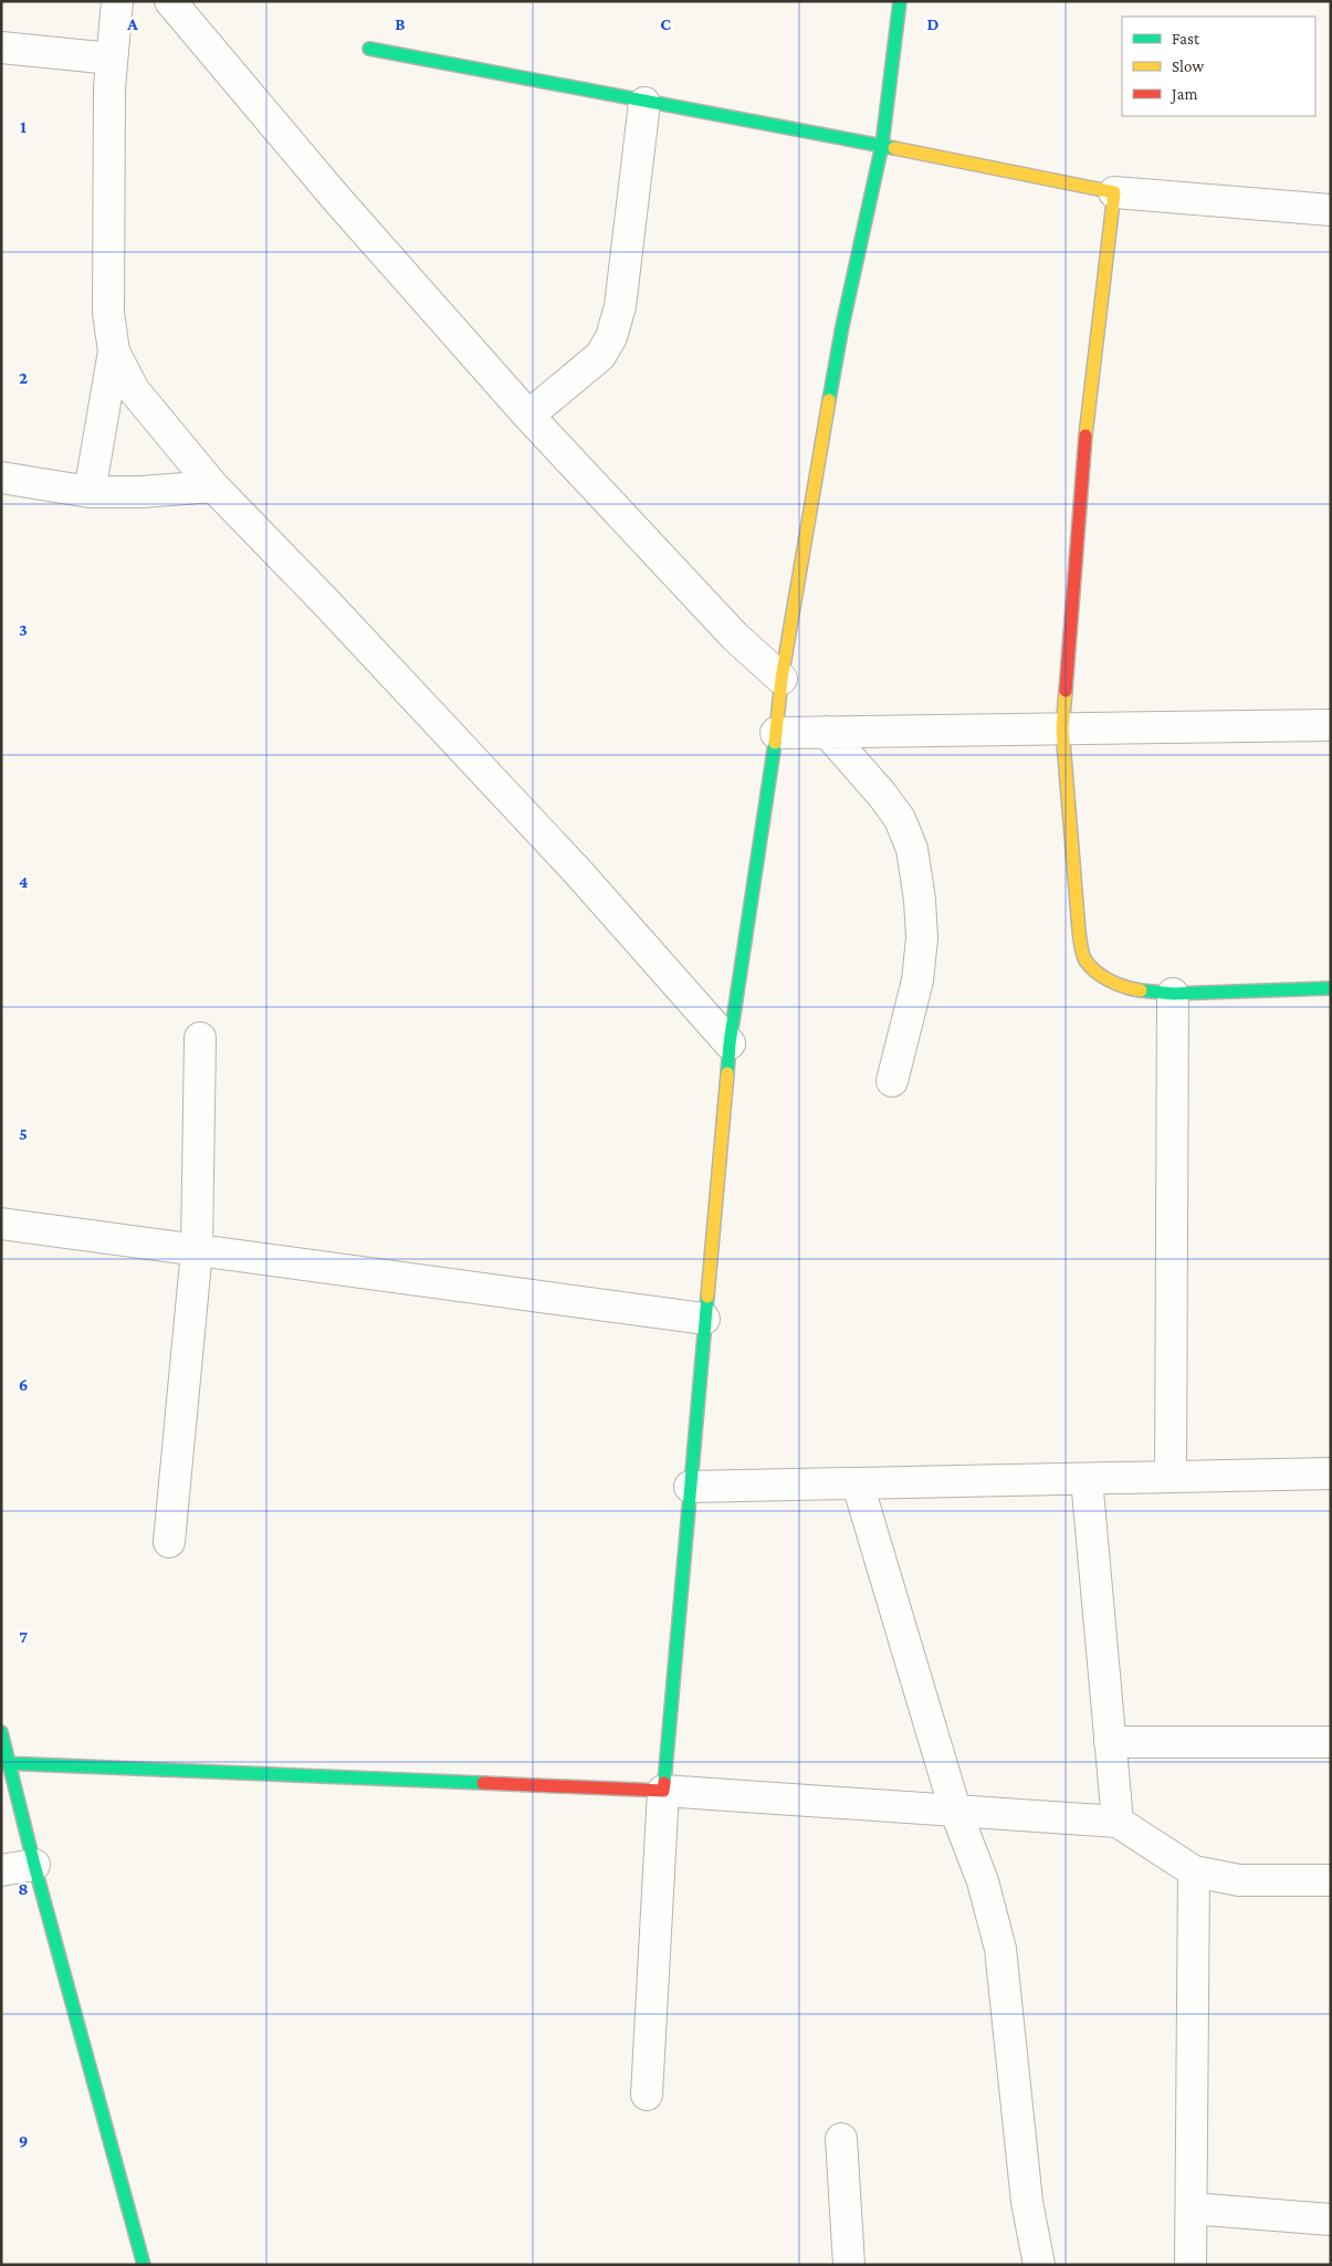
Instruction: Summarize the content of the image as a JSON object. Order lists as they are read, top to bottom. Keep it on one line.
{"legend":["Fast","Slow","Jam"],"grid":{"columns":["A","B","C","D"],"rows":["1","2","3","4","5","6","7","8","9"]}}
